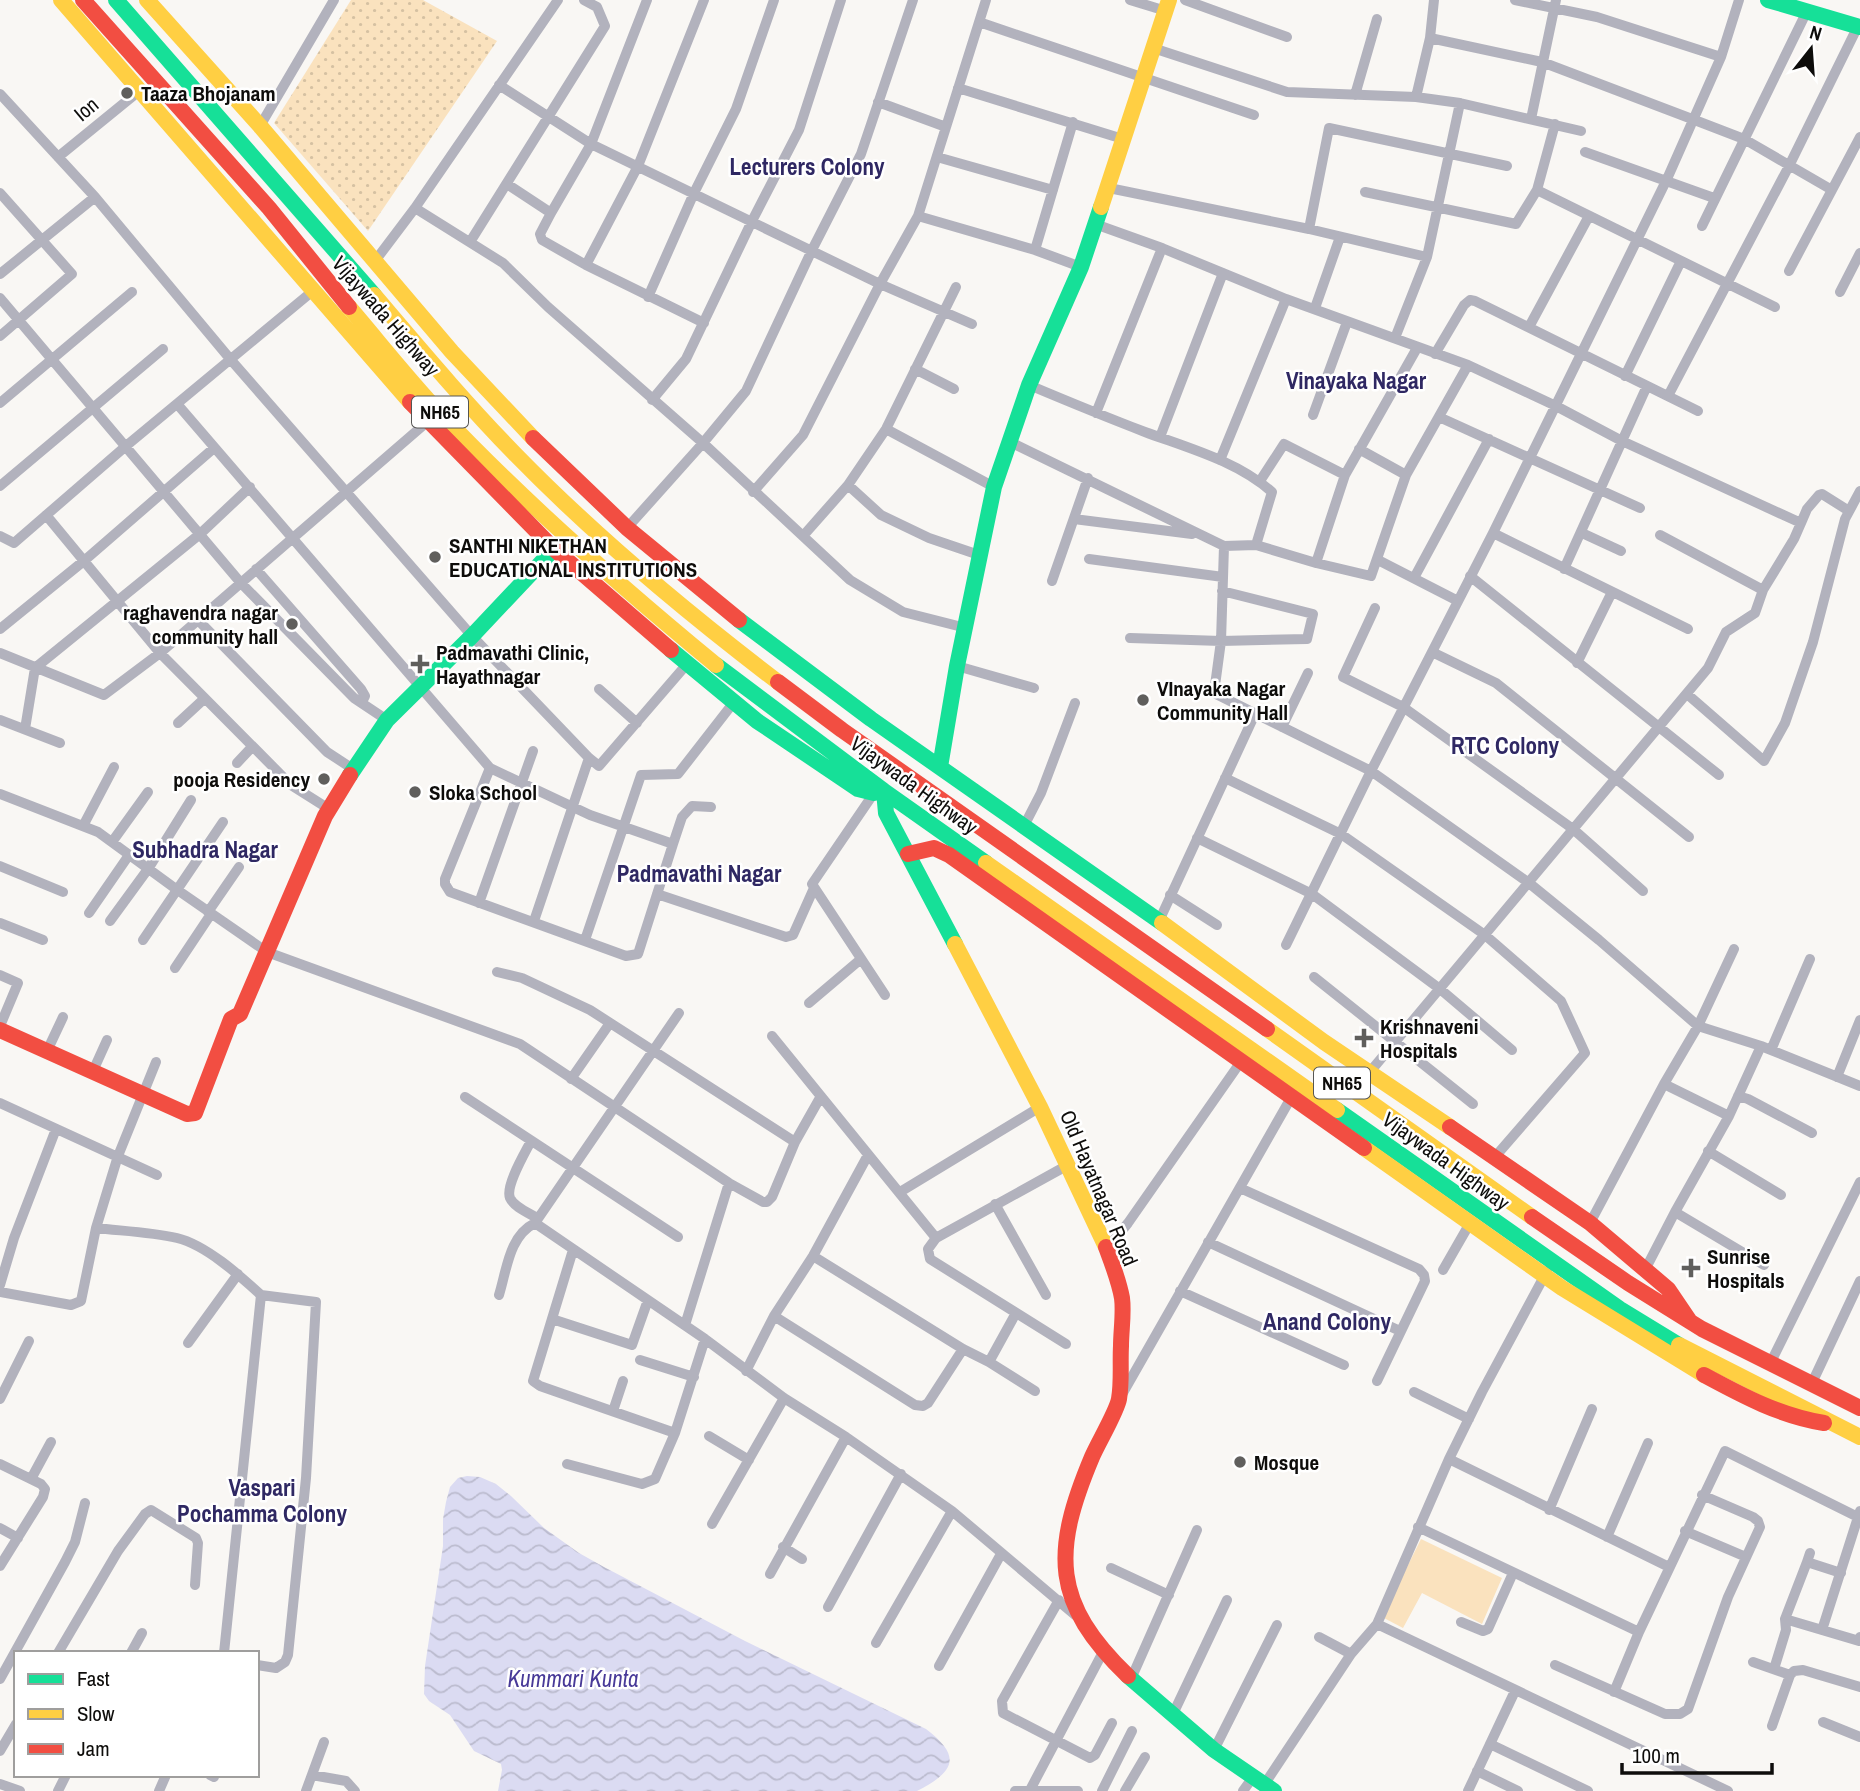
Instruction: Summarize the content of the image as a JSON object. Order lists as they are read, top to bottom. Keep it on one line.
{"streets":{"main road":["Vijaywada Highway","NH65","Old Hayatnagar Road"],"street":["Ion"]},"crossings":[["Vijaywada Highway","Old Hayatnagar Road"]],"districts":["Lecturers Colony","Vinayaka Nagar","RTC Colony","Subhadra Nagar","Padmavathi Nagar","Anand Colony","Vaspari Pochamma Colony"],"water":["Kummari Kunta"],"places":{"other":["Taaza Bhojanam","SANTHI NIKETHAN EDUCATIONAL INSTITUTIONS","raghavendra nagar community hall","VInayaka Nagar Community Hall","pooja Residency","Sloka School","Mosque"],"health":["Padmavathi Clinic, Hayathnagar","Krishnaveni Hospitals","Sunrise Hospitals"]},"legend":["Fast","Slow","Jam"],"scale_bar":"100 m","north":"top"}
